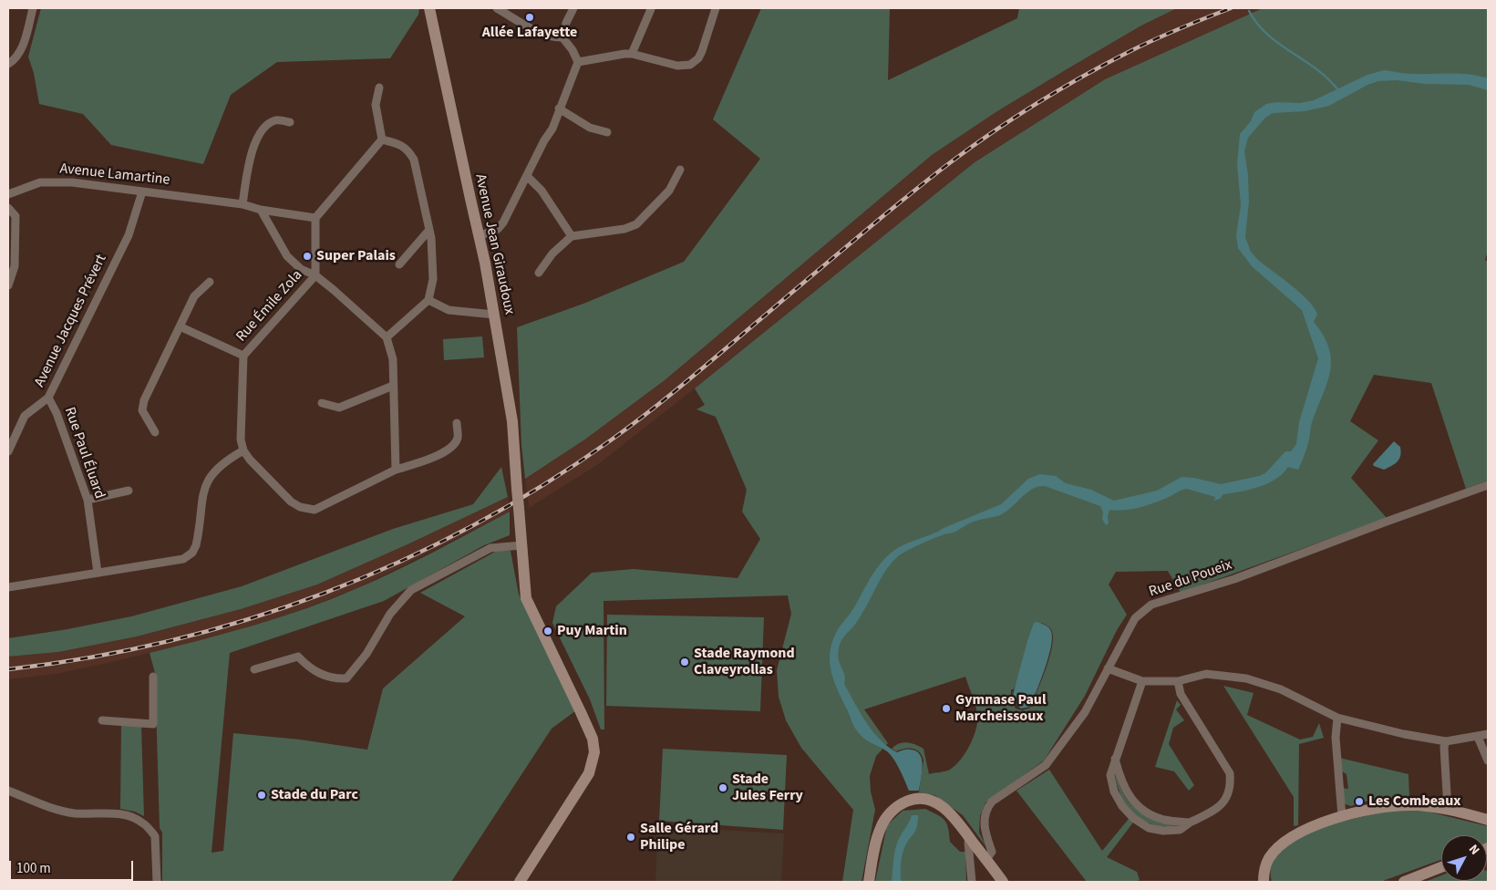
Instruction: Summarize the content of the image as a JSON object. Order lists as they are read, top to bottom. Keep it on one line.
{"streets":{"street":["Avenue Lamartine","Avenue Jean Giraudoux","Rue Émile Zola","Avenue Jacques Prévert","Rue Paul Éluard","Rue du Poueix"]},"crossings":[["Avenue Lamartine","Avenue Jacques Prévert"],["Avenue Jacques Prévert","Rue Paul Éluard"]],"places":["Allée Lafayette","Super Palais","Puy Martin","Stade Raymond Claveyrollas","Gymnase Paul Marcheissoux","Stade Jules Ferry","Stade du Parc","Les Combeaux","Salle Gérard Philipe"],"scale_bar":"100 m","north":"top right"}
